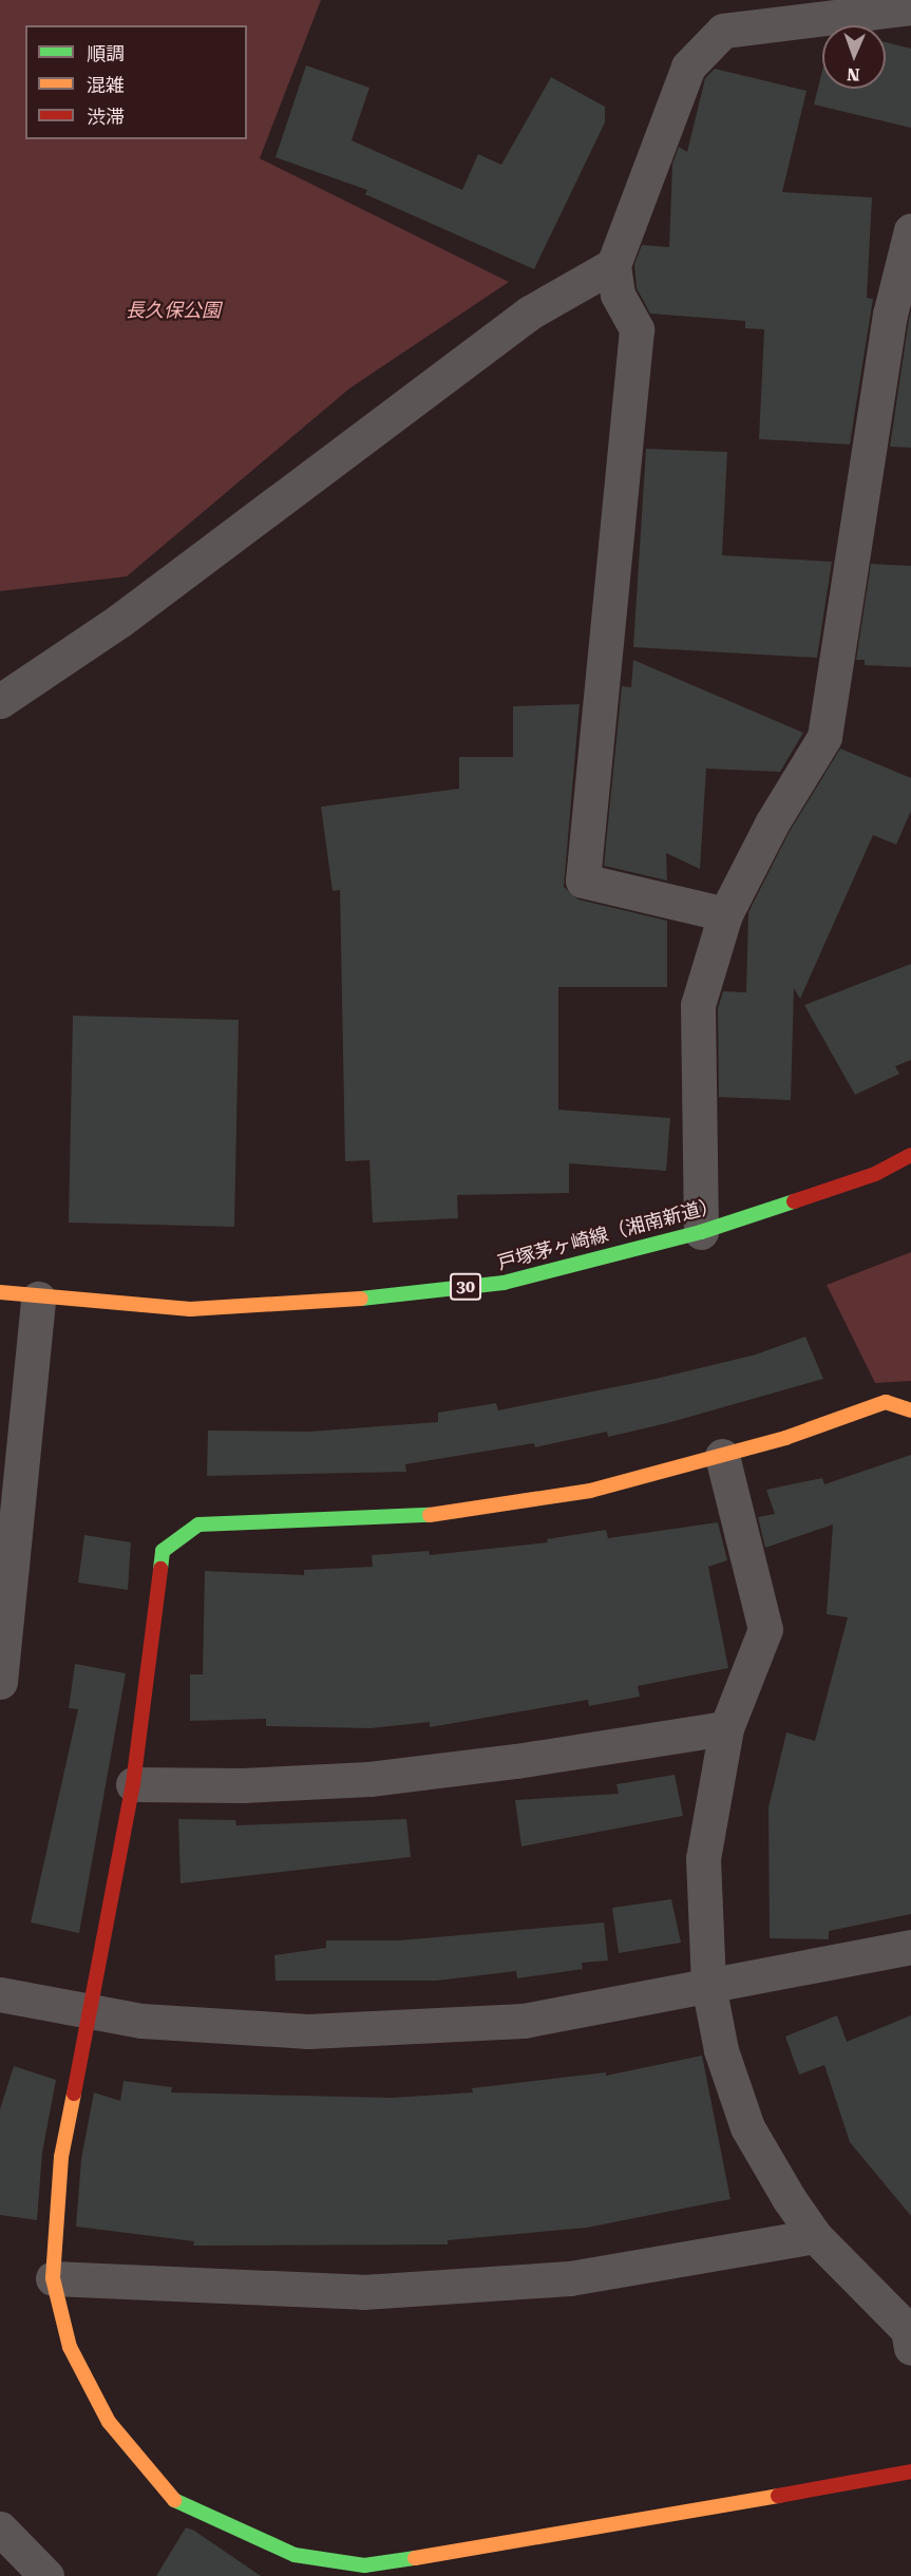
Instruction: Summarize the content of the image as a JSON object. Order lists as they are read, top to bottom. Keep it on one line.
{"streets":{"street":["戸塚茅ヶ崎線（湘南新道）","30"]},"parks":["長久保公園"],"legend":["順調","混雑","渋滞"],"north":"bottom"}
